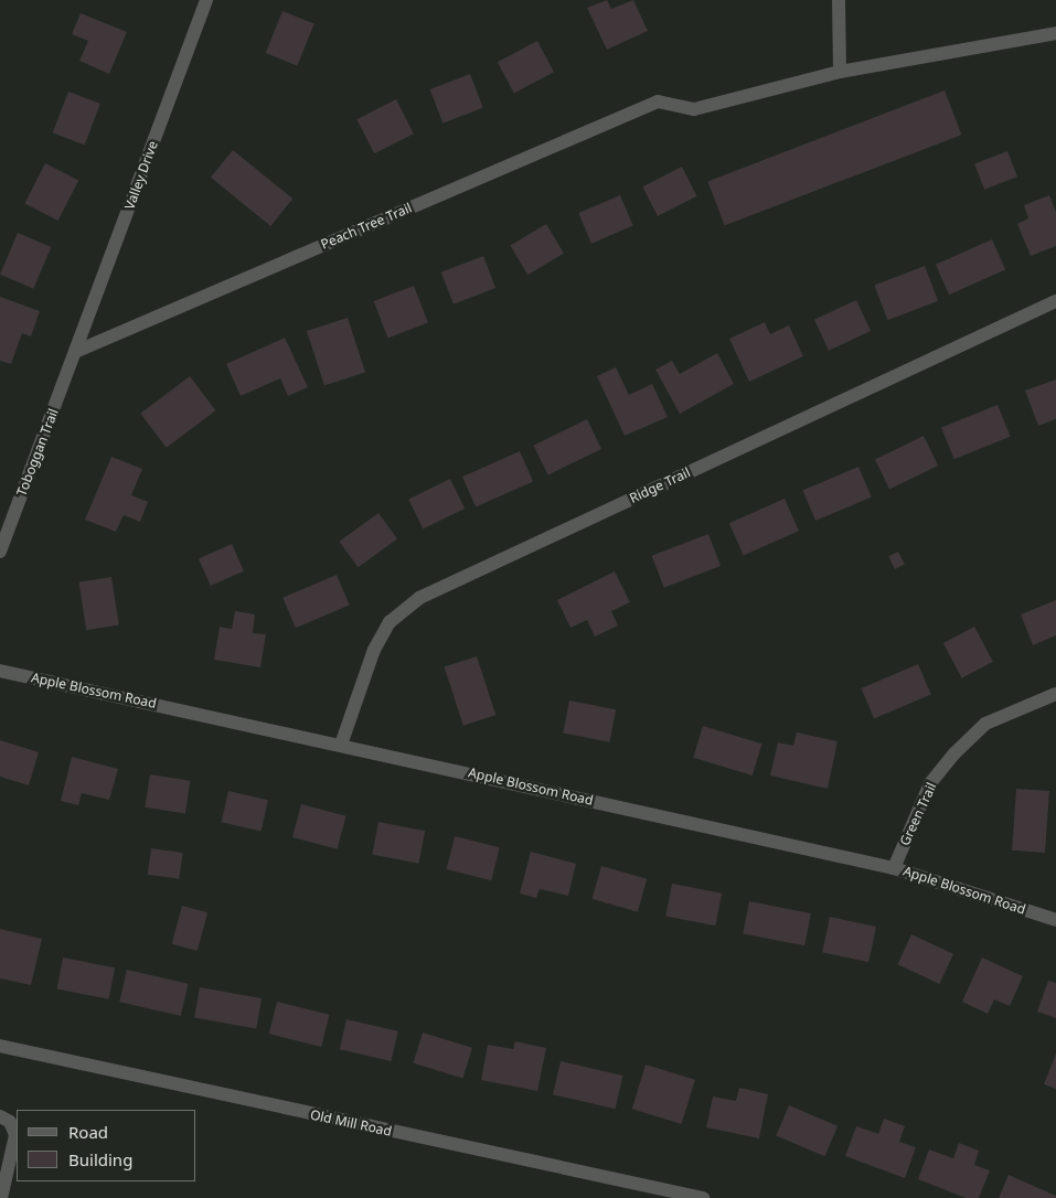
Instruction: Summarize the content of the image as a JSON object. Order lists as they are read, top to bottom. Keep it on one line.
{"streets":{"street":["Valley Drive","Peach Tree Trail","Toboggan Trail","Ridge Trail","Apple Blossom Road","Green Trail","Old Mill Road"]},"crossings":[["Valley Drive","Peach Tree Trail"],["Valley Drive","Toboggan Trail"],["Peach Tree Trail","Toboggan Trail"],["Ridge Trail","Apple Blossom Road"],["Apple Blossom Road","Green Trail"]],"legend":["Road","Building"]}
